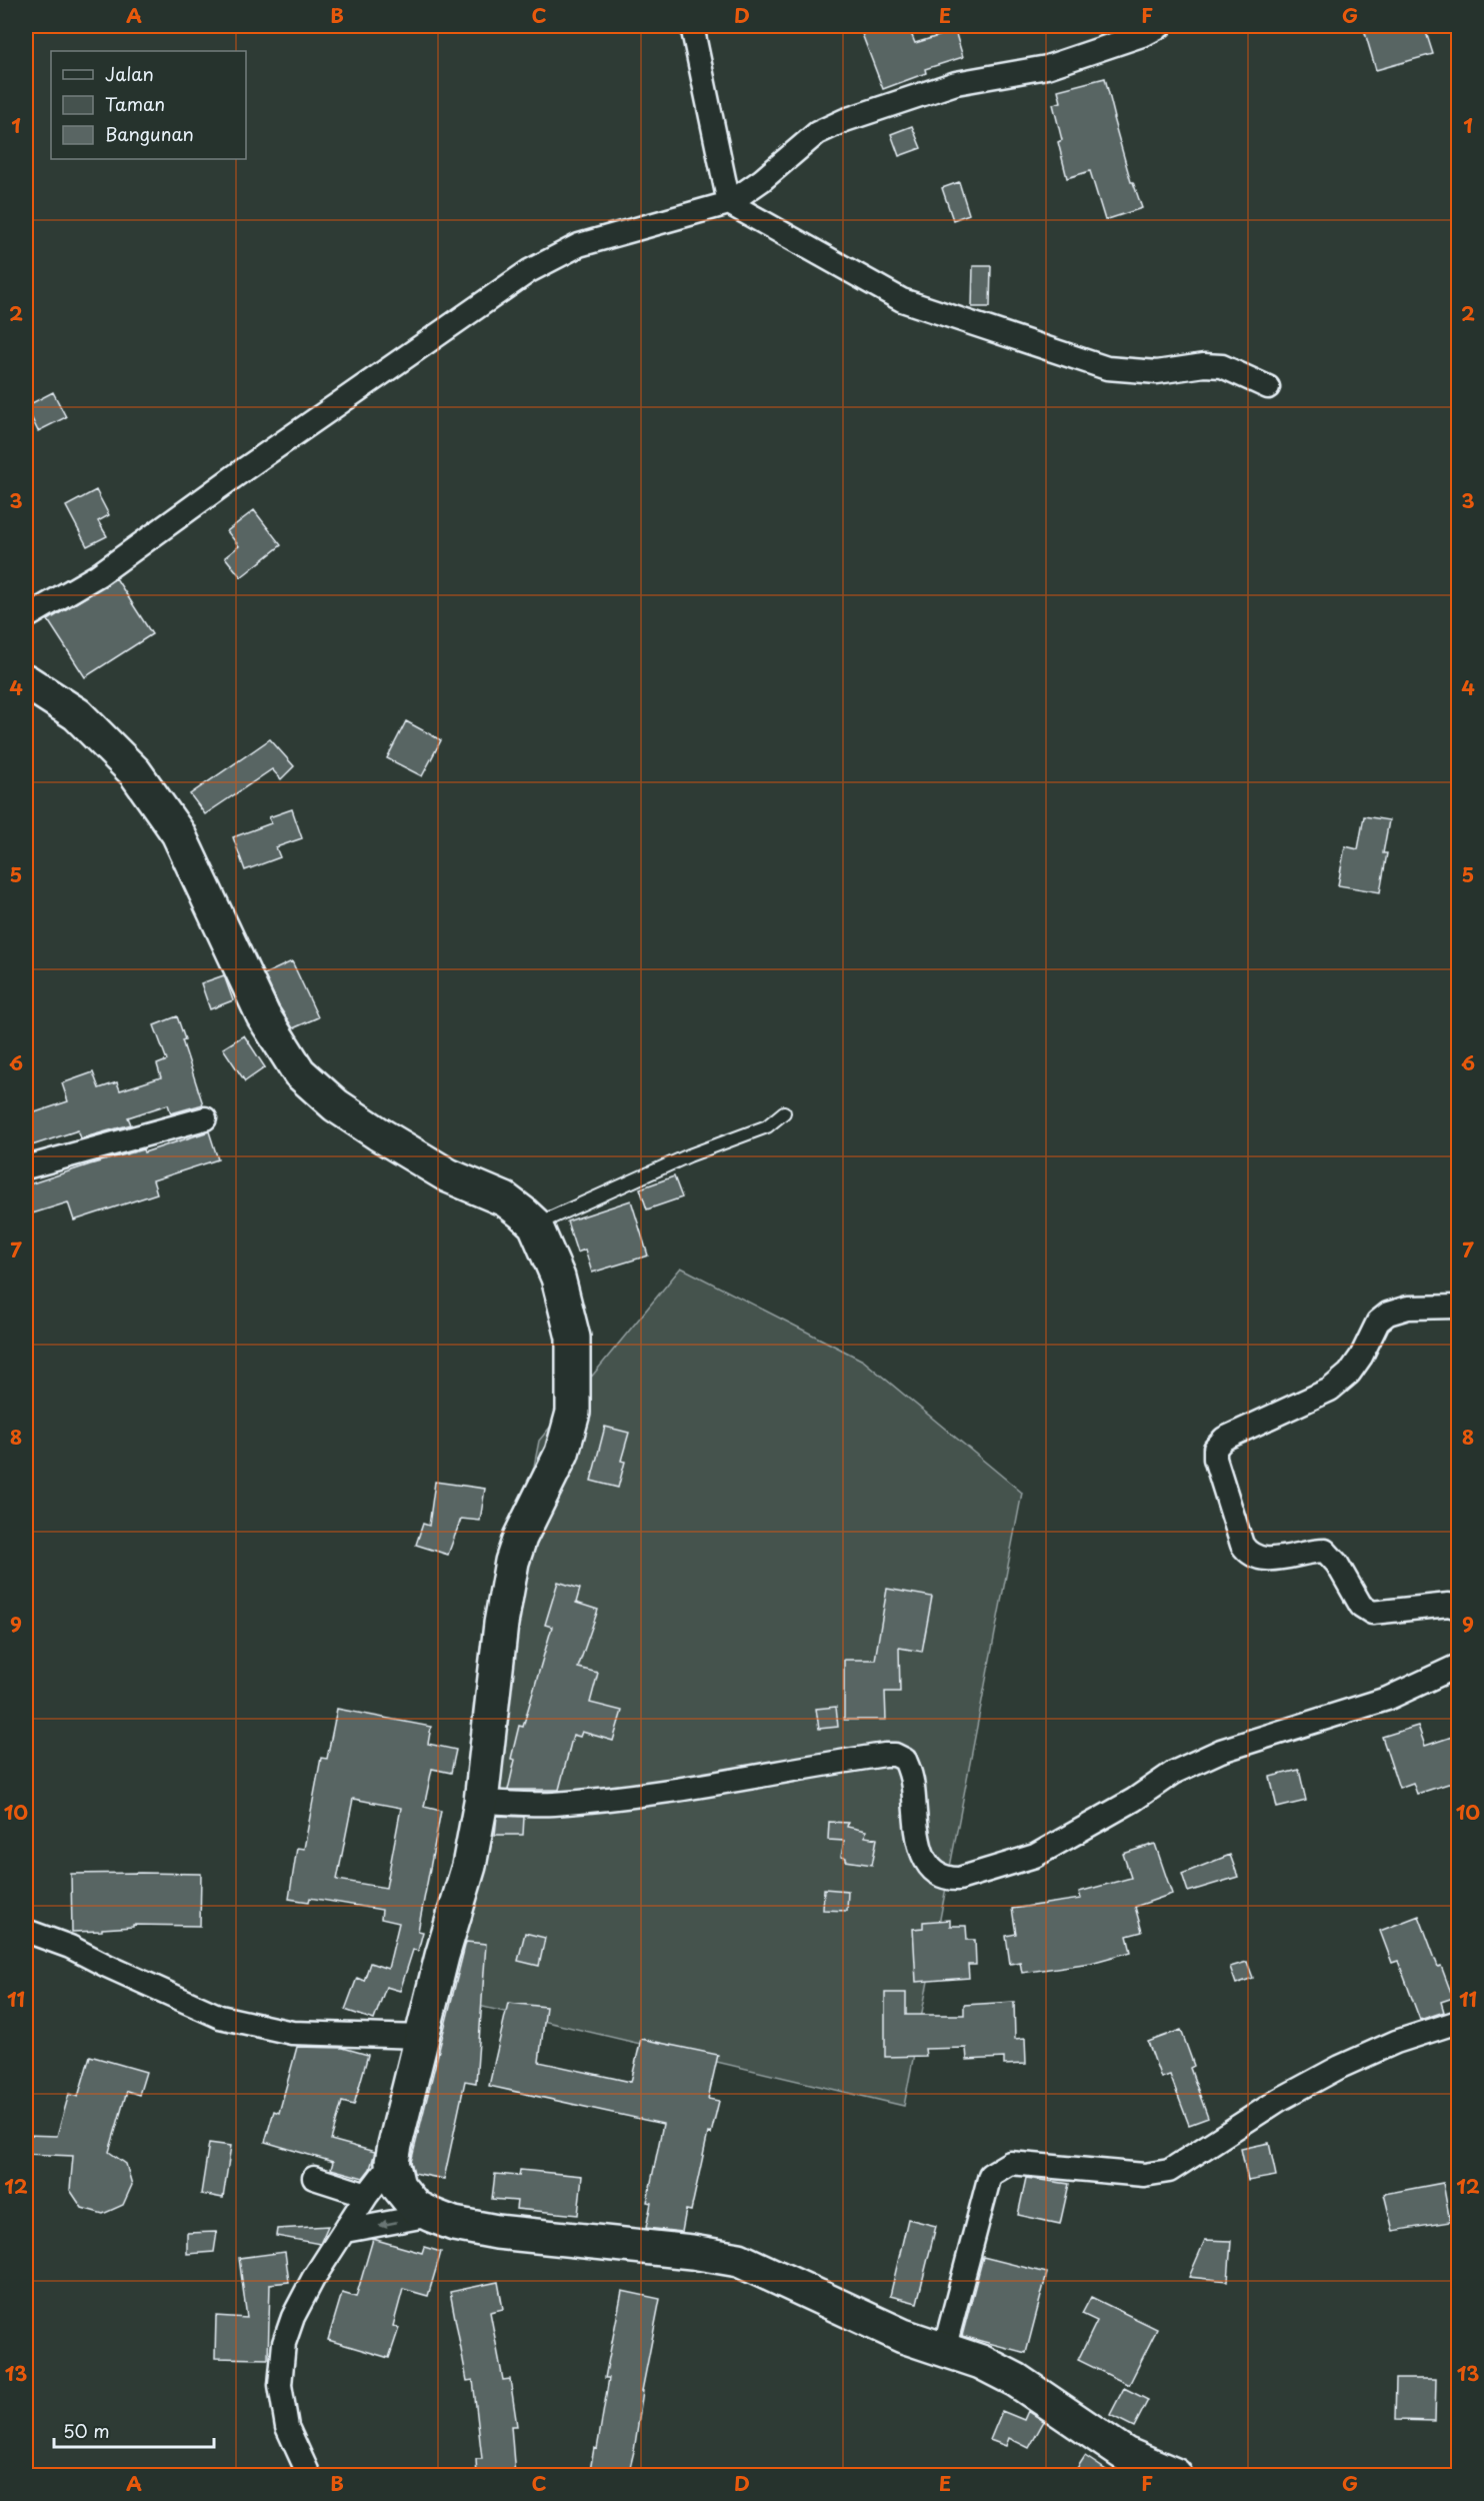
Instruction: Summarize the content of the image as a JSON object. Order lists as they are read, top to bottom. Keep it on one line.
{"legend":["Jalan","Taman","Bangunan"],"scale_bar":"50 m","grid":{"columns":["A","B","C","D","E","F","G"],"rows":["1","2","3","4","5","6","7","8","9","10","11","12","13"]}}
